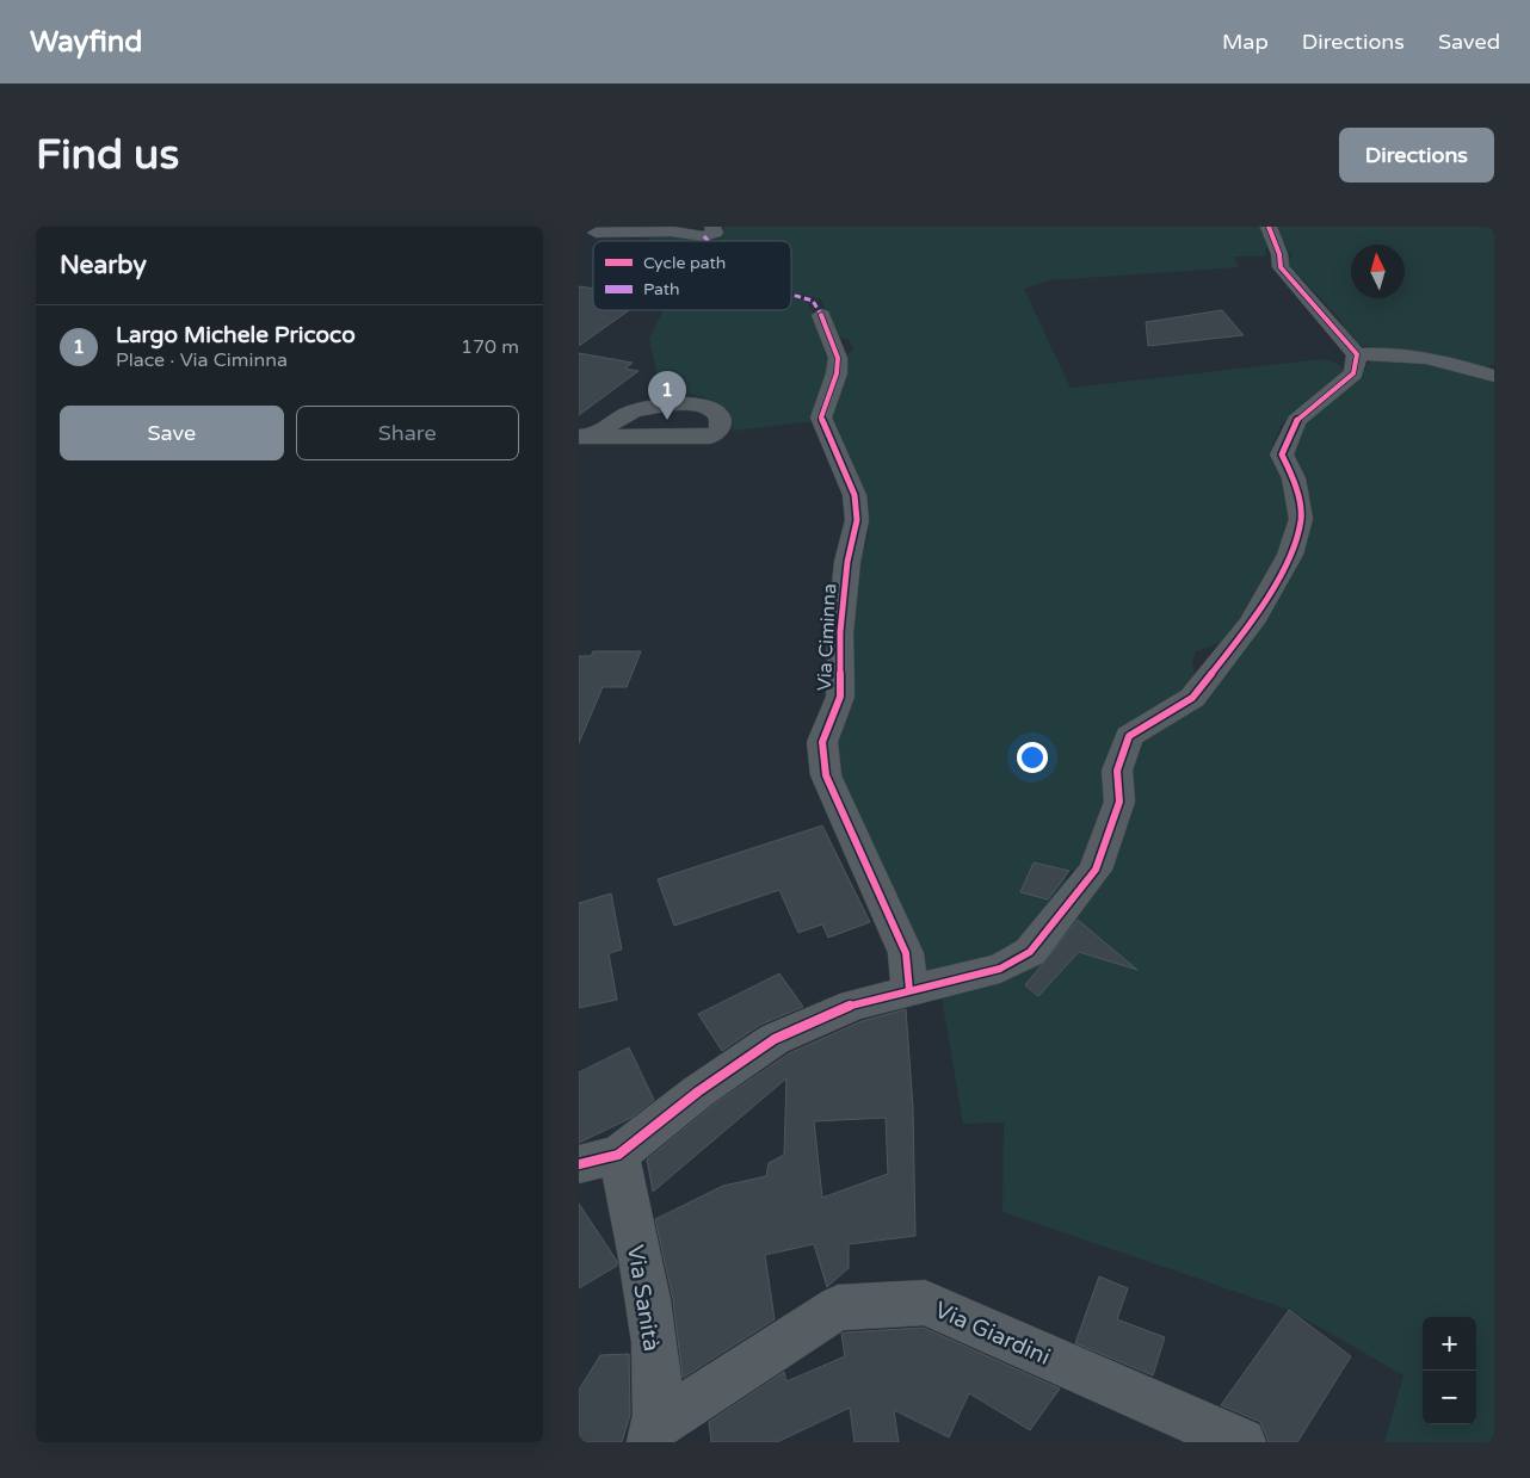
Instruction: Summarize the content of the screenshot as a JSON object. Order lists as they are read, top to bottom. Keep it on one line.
{"streets":{"street":["Via Ciminna","Via Sanità","Via Giardini"]},"crossings":[["Via Sanità","Via Giardini"]],"legend":["Cycle path","Path"],"north":"top","page":{"header":"Wayfind","nav":["Map","Directions","Saved"],"buttons":["Directions",["Save","Share"]],"title":"Find us","heading":"Nearby","list":[{"mark":"1","name":"Largo Michele Pricoco","note":"Place · Via Ciminna","value":"170 m"}],"pins":"1","map_buttons":["+","−"]}}
